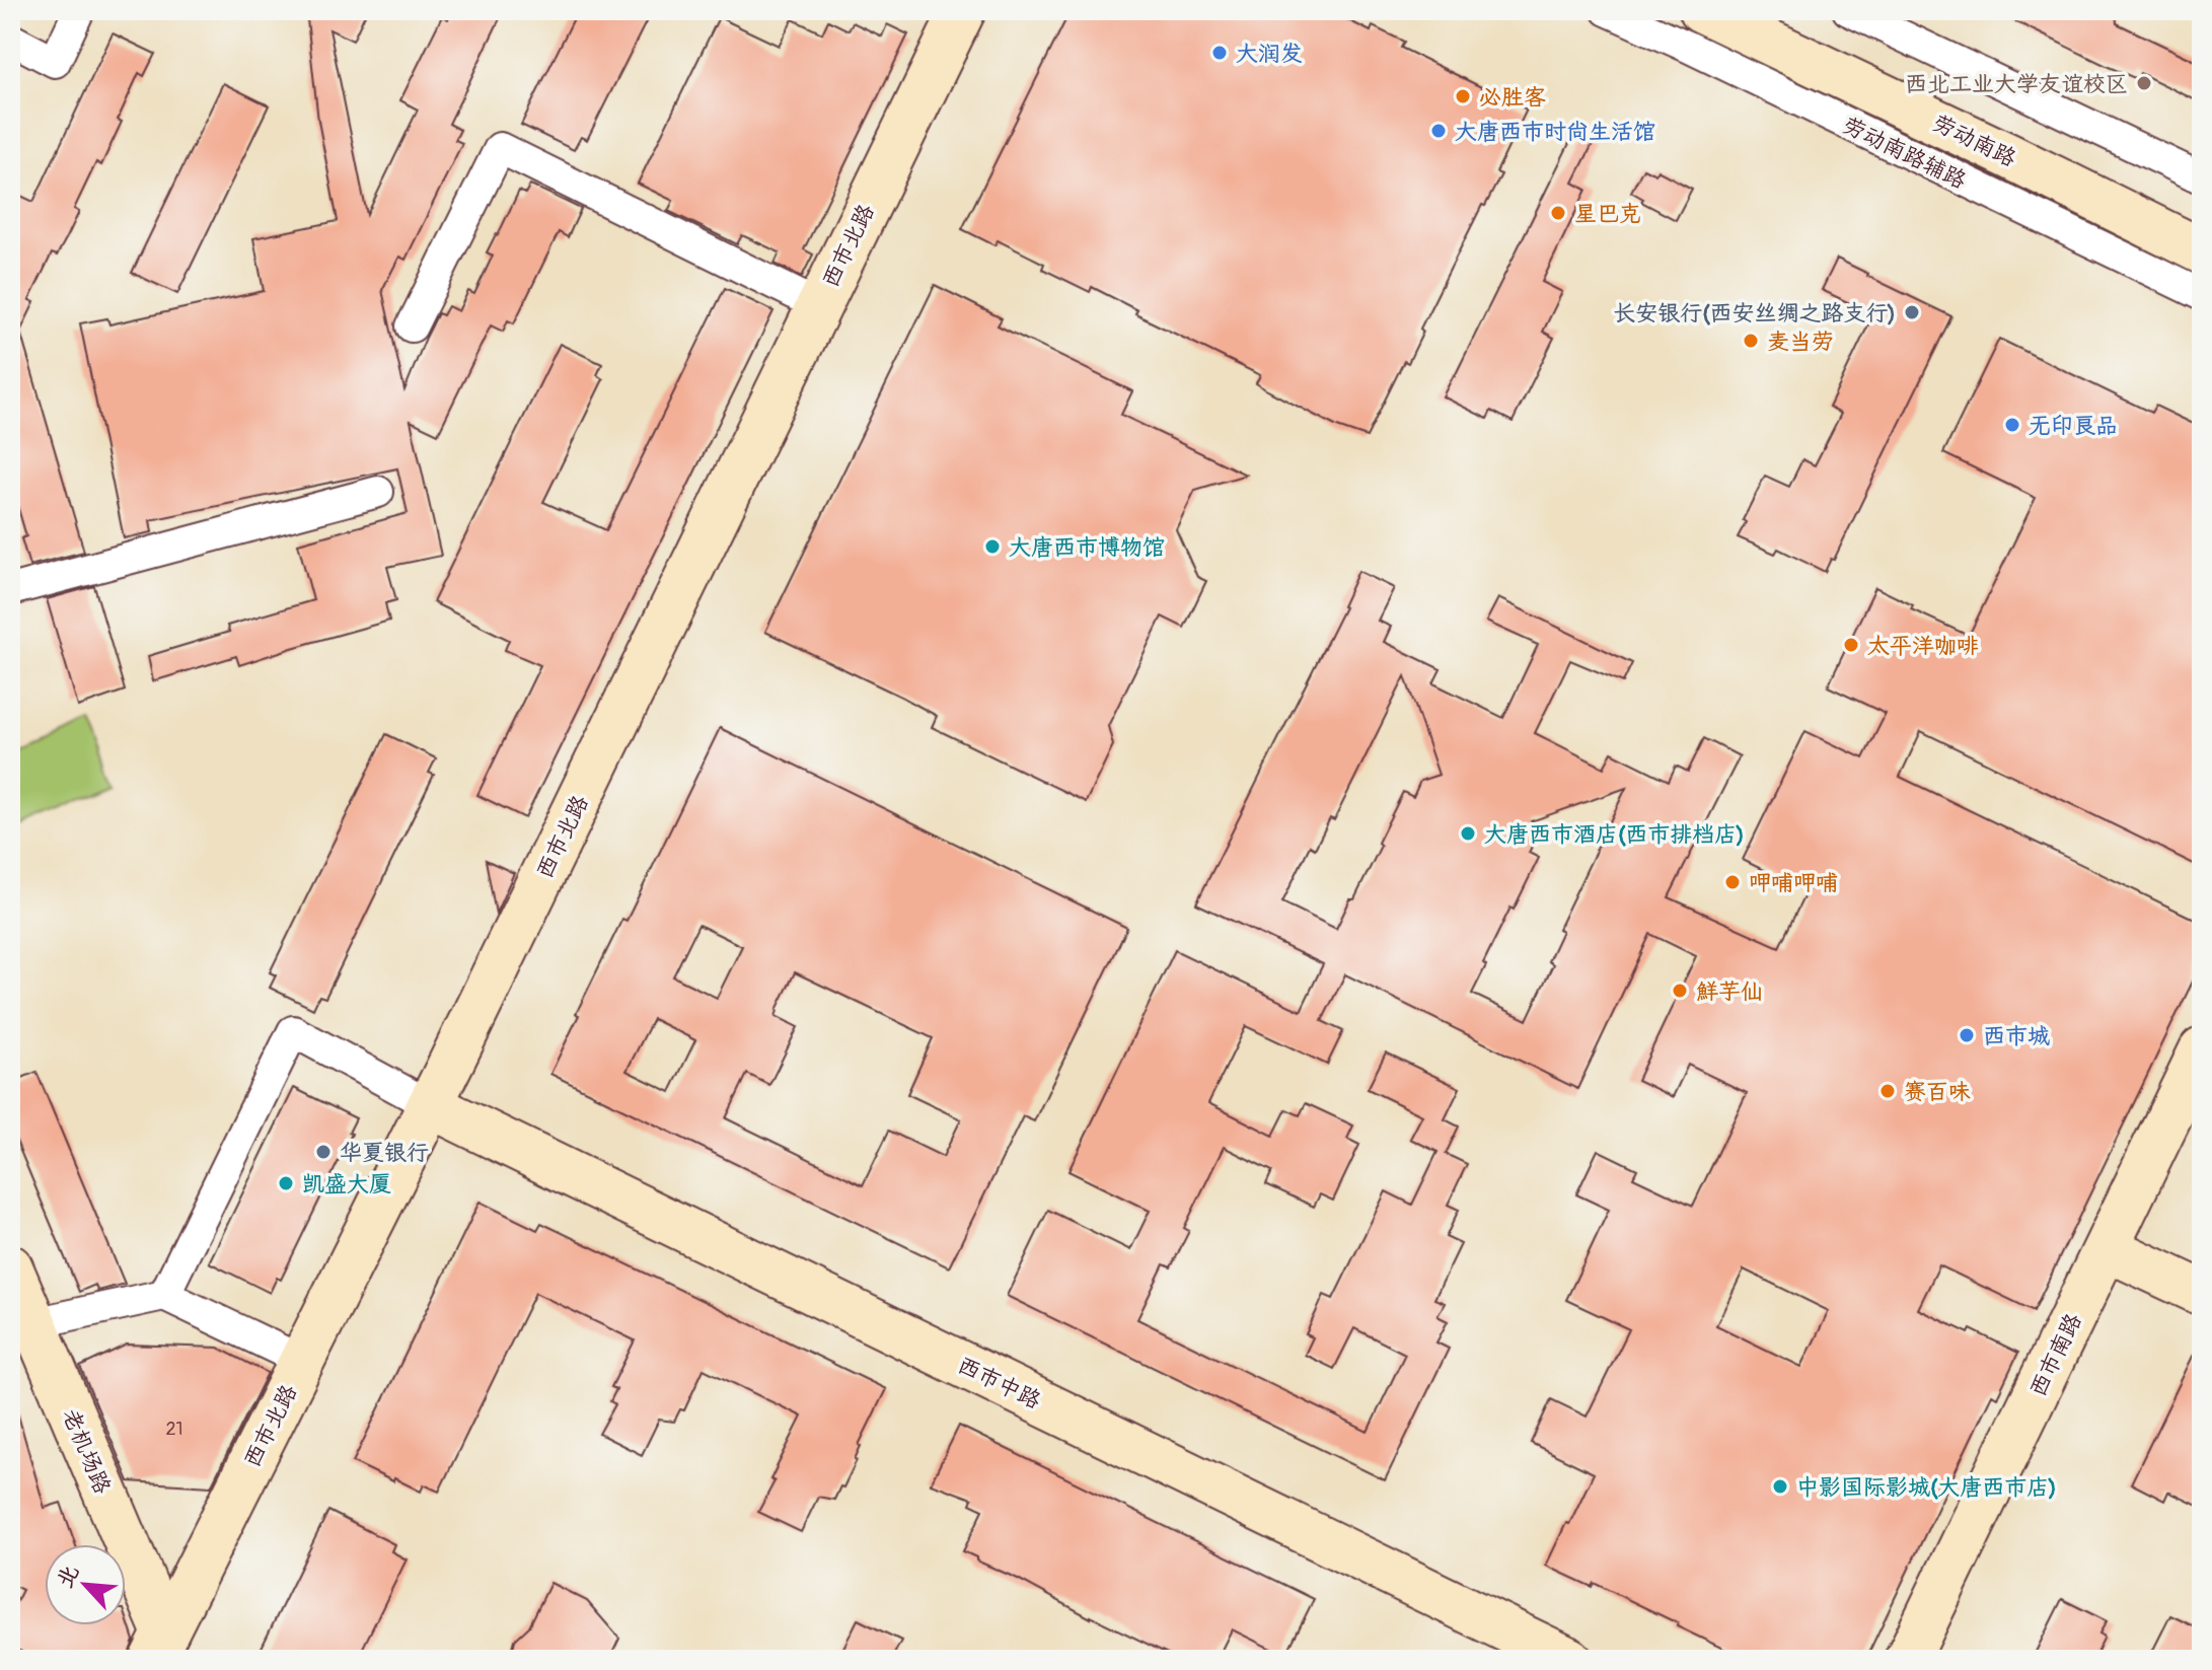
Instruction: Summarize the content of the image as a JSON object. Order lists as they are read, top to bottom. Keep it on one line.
{"streets":{"street":["劳动南路","劳动南路辅路","西市北路","西市南路","西市中路","老机场路"]},"crossings":[["西市北路","西市中路"],["西市北路","老机场路"]],"places":["大润发","西北工业大学友谊校区","必胜客","大唐西市时尚生活馆","星巴克","长安银行(西安丝绸之路支行)","麦当劳","无印良品","大唐西市博物馆","太平洋咖啡","大唐西市酒店(西市排档店)","呷哺呷哺","鮮芋仙","西市城","赛百味","华夏银行","凯盛大厦","中影国际影城(大唐西市店)"],"house_numbers":["21"],"north":"top left"}
